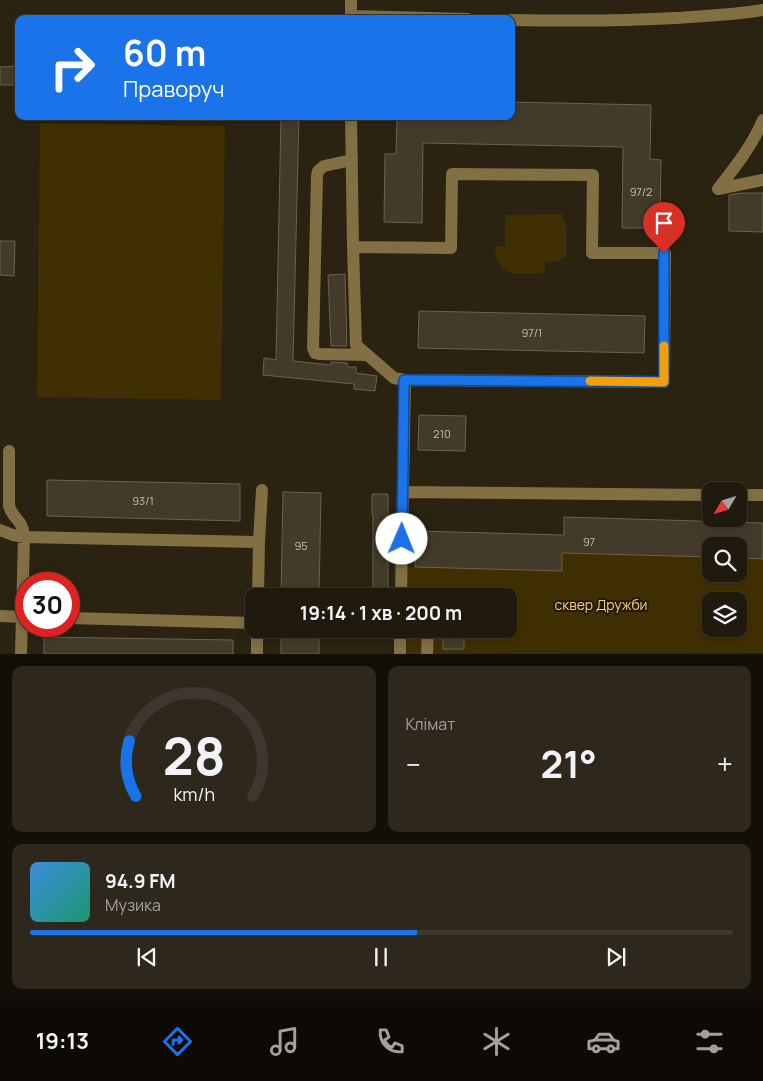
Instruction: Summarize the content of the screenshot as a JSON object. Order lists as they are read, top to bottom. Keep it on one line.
{"parks":["сквер Дружби"],"house_numbers":["97/2","97/1","210","93/1","97","95"],"north":"bottom left","page":{"turn":["60 m","Праворуч"],"limit":"30","trip":"19:14 · 1 хв · 200 m","tile":"Клімат","heat":["−","21°","+"],"song":["94.9 FM","Музика"],"tabs":"19:13","gauge":["28","km/h"]}}
